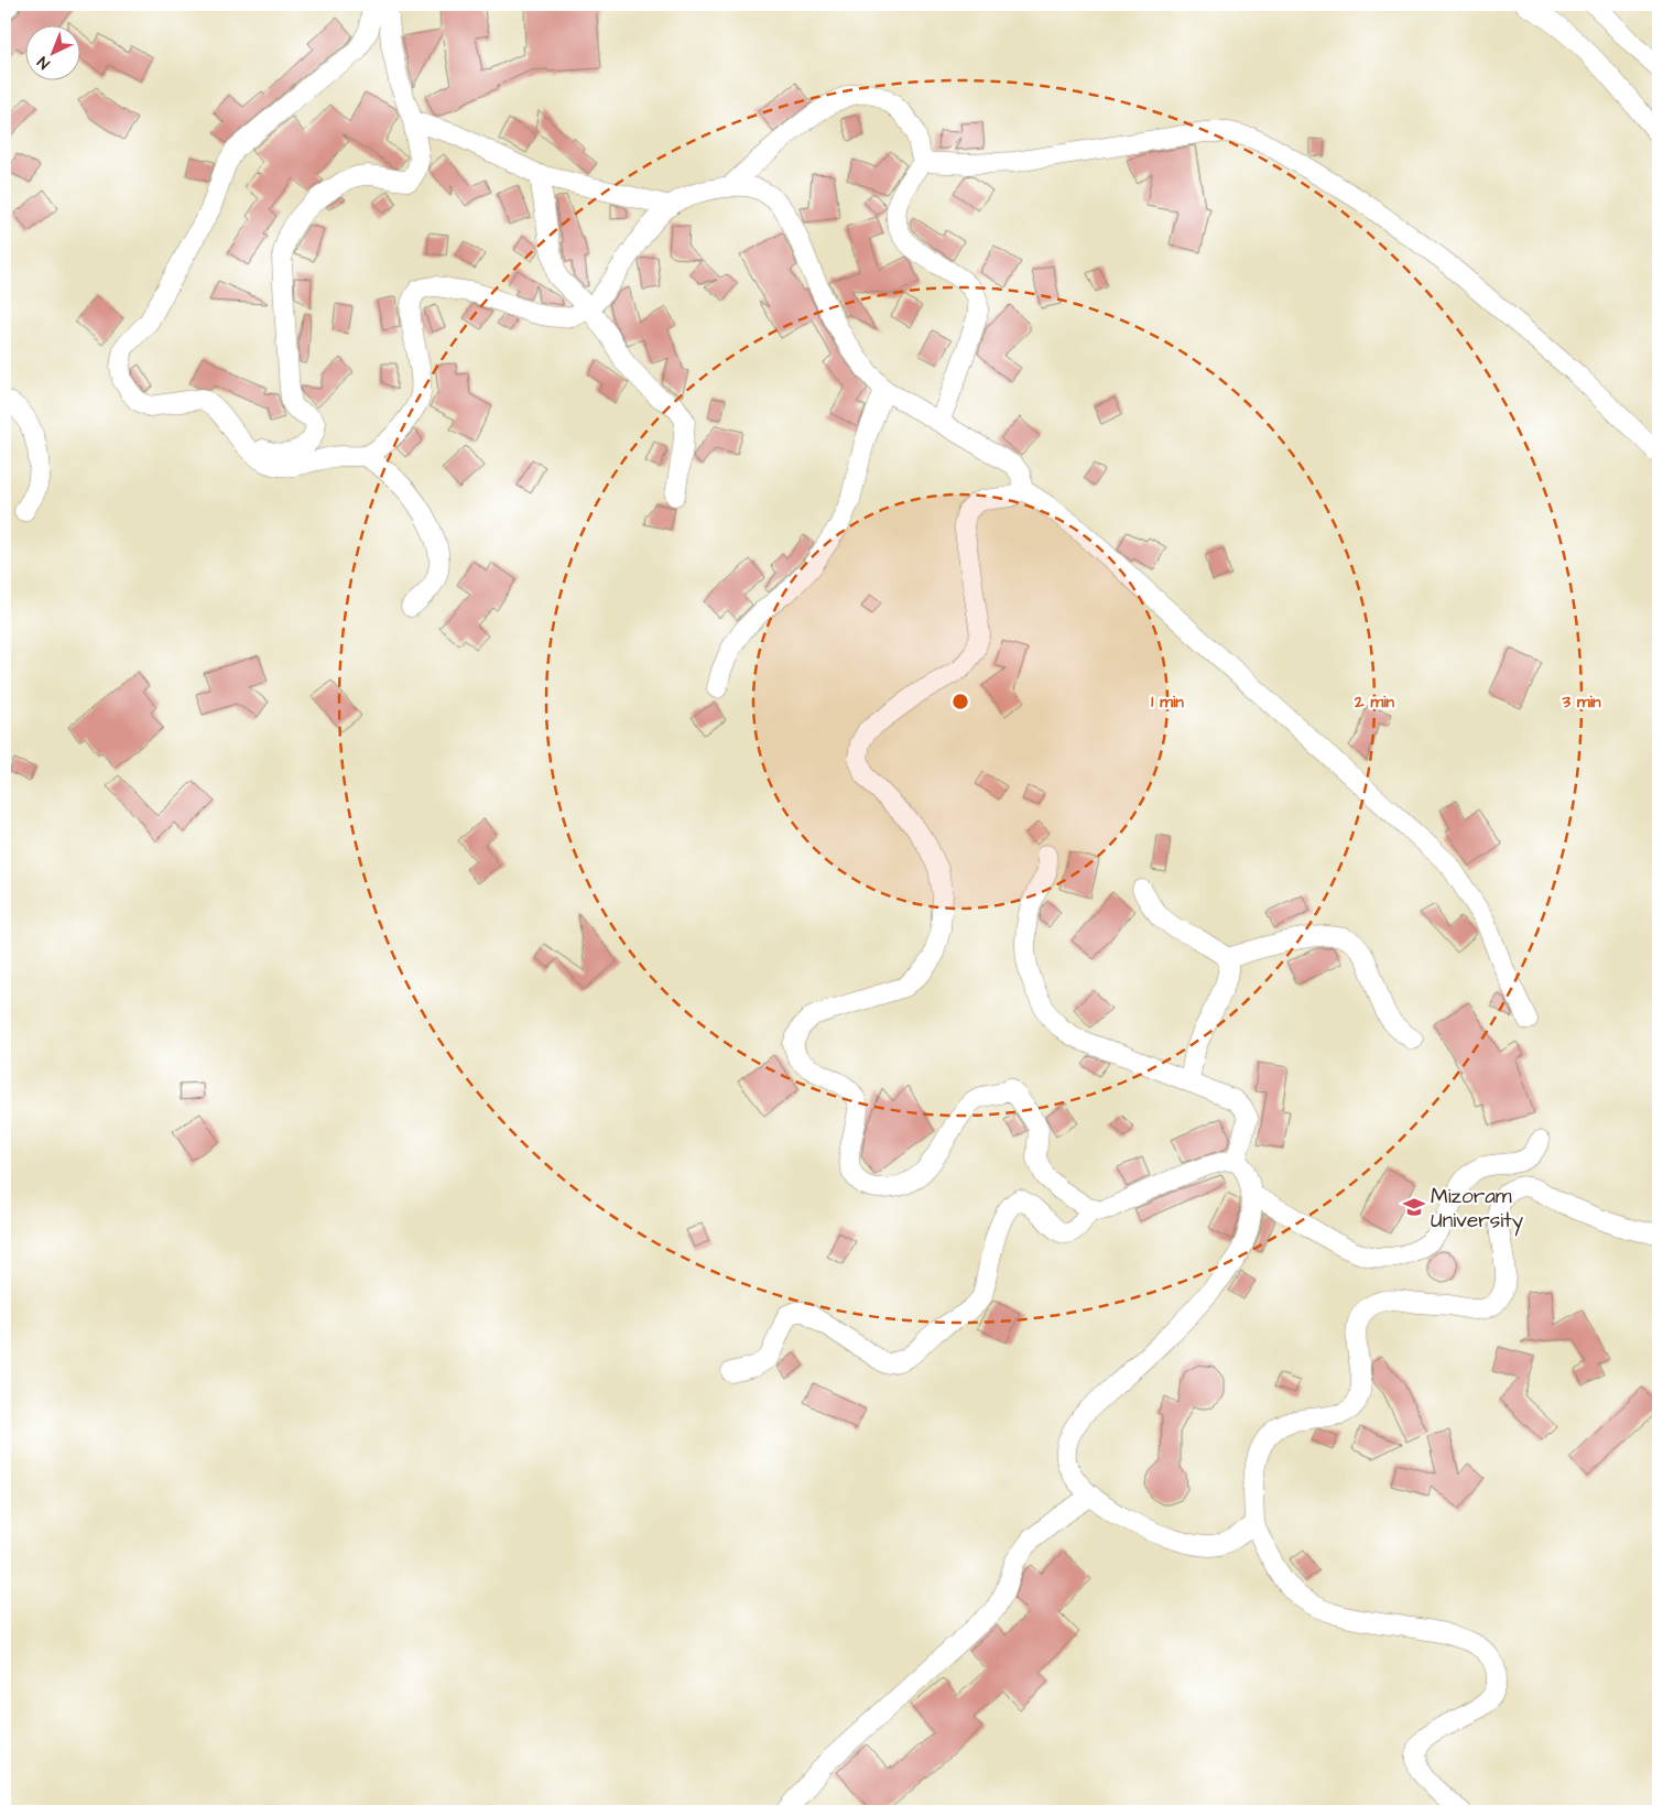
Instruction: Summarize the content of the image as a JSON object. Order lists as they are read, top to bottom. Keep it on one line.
{"places":{"school or university":["Mizoram University"]},"north":"bottom left","rings":["1 min","2 min","3 min"]}
